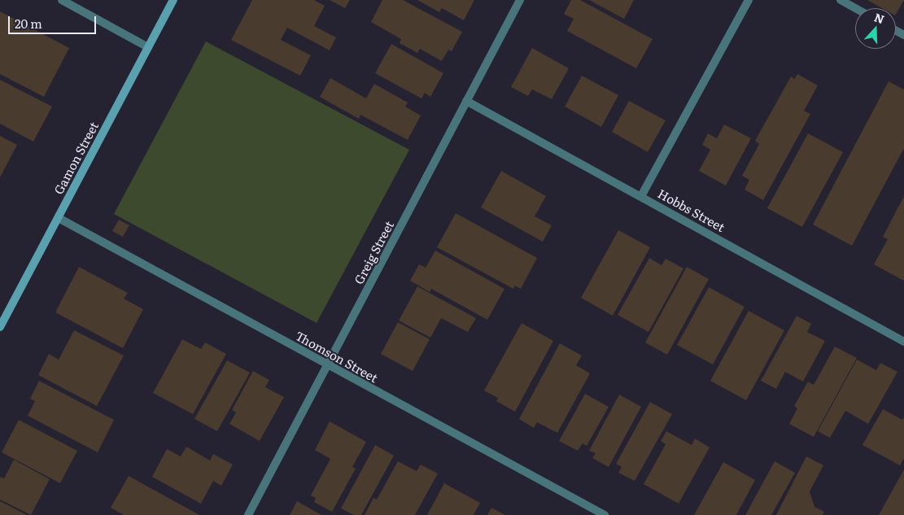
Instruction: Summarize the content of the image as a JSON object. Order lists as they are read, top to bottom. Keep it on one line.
{"streets":{"street":["Gamon Street","Hobbs Street","Greig Street","Thomson Street"]},"crossings":[["Gamon Street","Thomson Street"],["Hobbs Street","Greig Street"],["Greig Street","Thomson Street"]],"scale_bar":"20 m","north":"top"}
